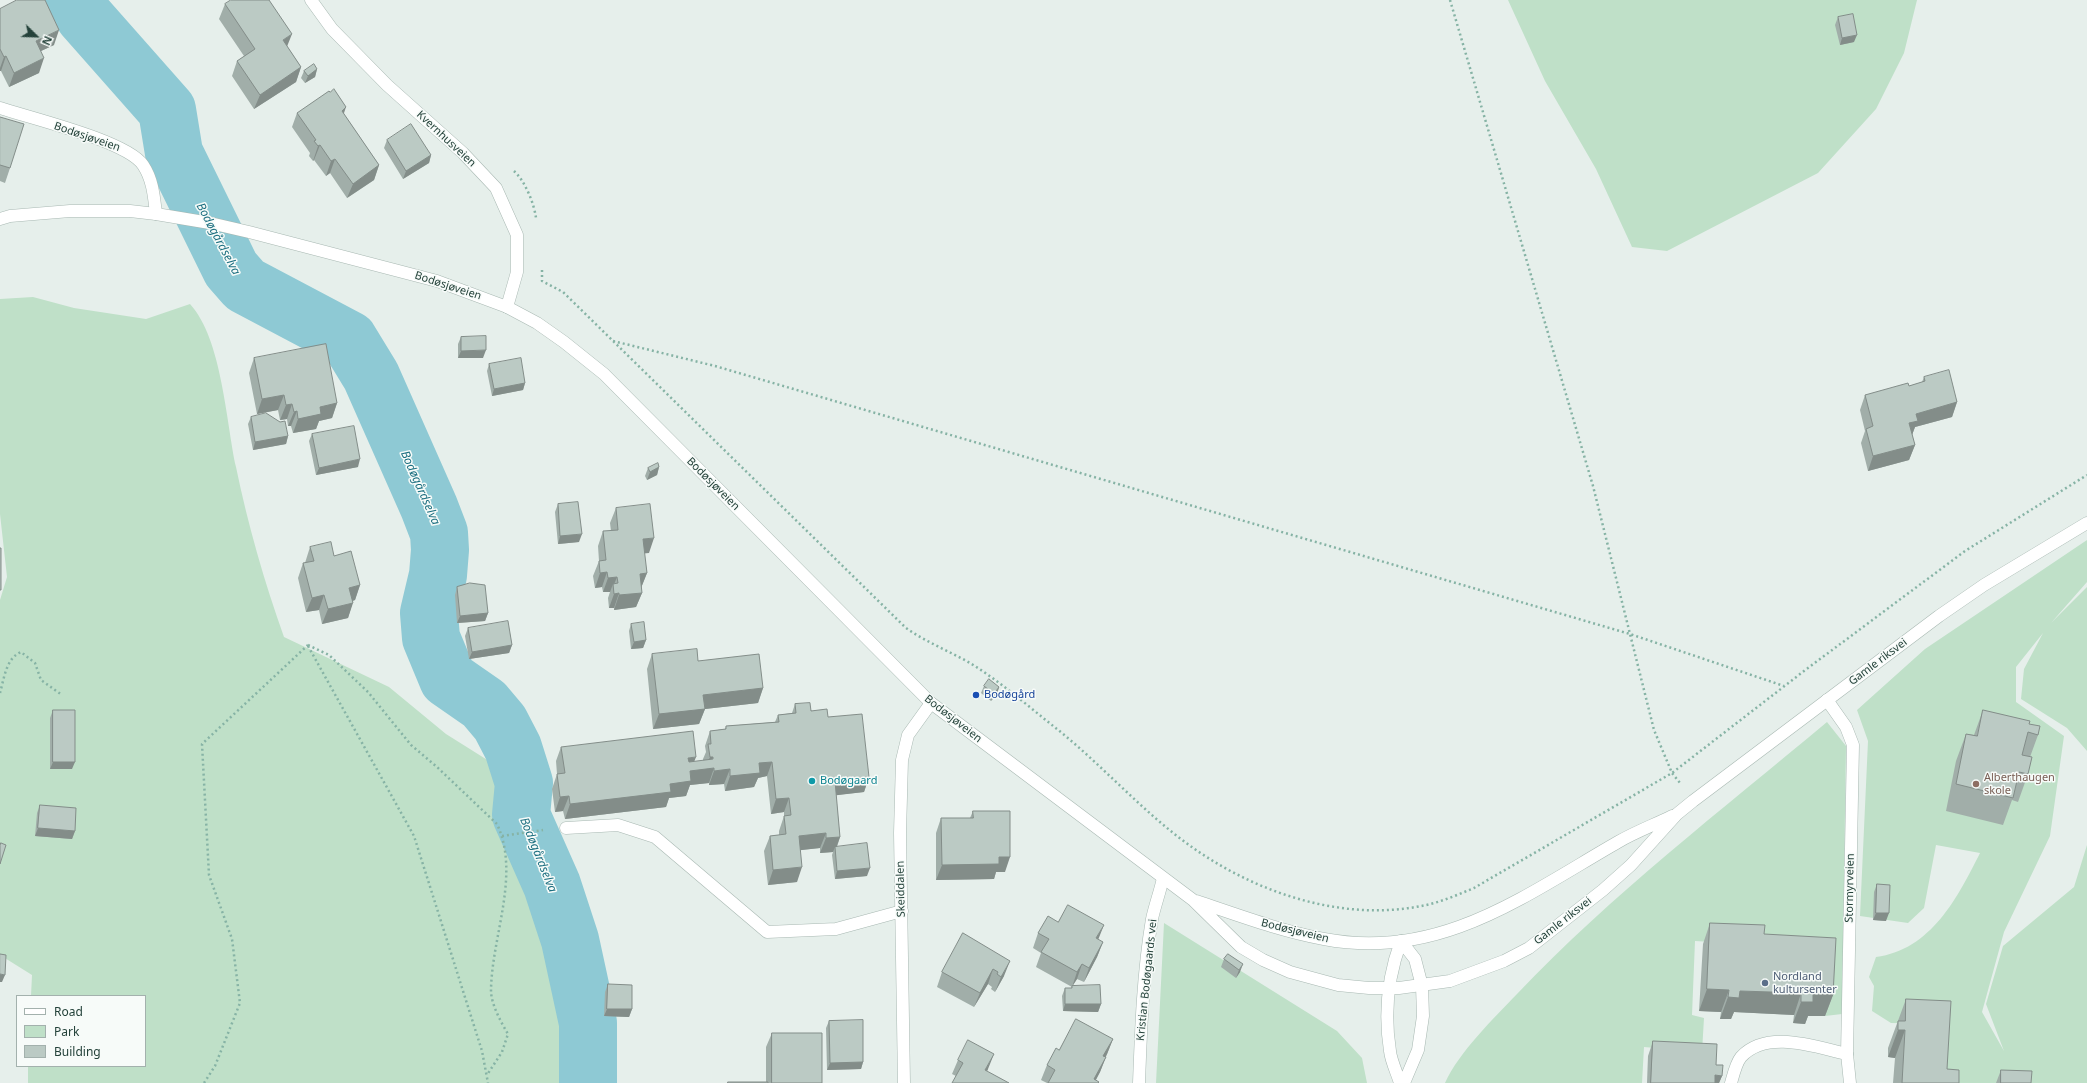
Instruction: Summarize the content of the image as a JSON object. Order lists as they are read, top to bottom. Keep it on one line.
{"streets":{"street":["Bodøsjøveien","Kvernhusveien","Gamle riksvei","Stormyrveien","Skeiddalen","Kristian Bodøgaards vei"]},"crossings":[["Bodøsjøveien","Kvernhusveien"],["Bodøsjøveien","Gamle riksvei"],["Bodøsjøveien","Skeiddalen"],["Bodøsjøveien","Kristian Bodøgaards vei"],["Gamle riksvei","Stormyrveien"]],"water":["Bodøgårdselva"],"places":["Bodøgård","Bodøgaard","Alberthaugen skole","Nordland kultursenter"],"legend":["Road","Park","Building"],"north":"bottom right"}
